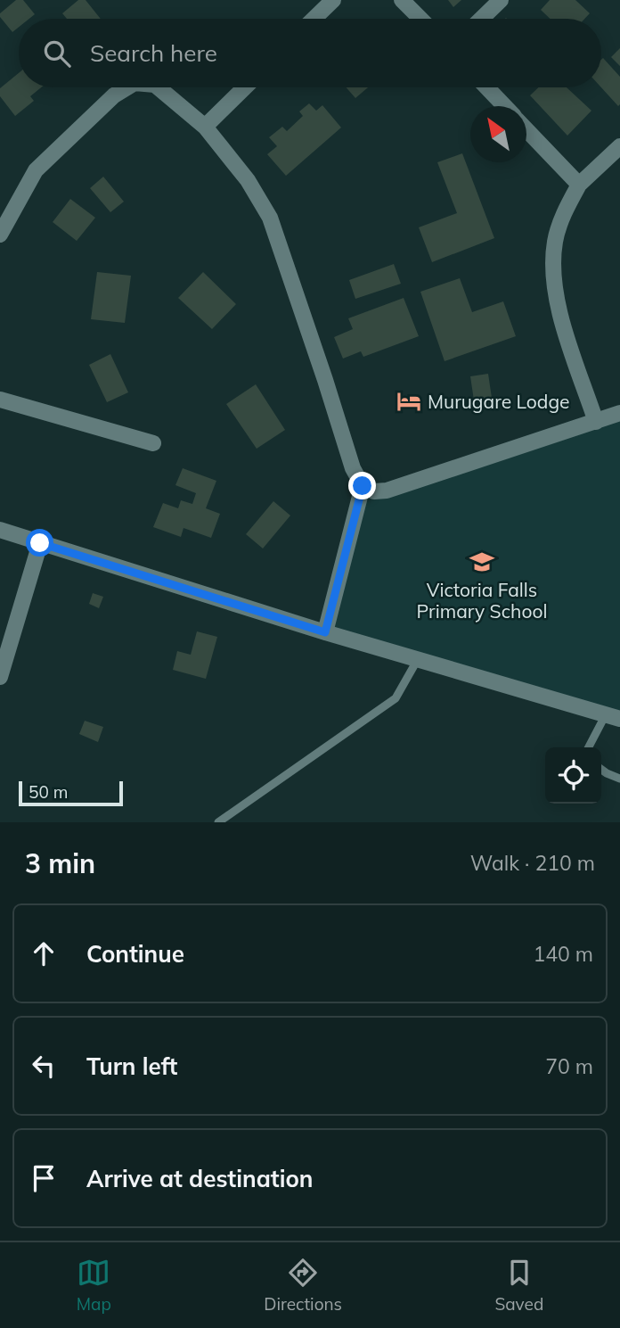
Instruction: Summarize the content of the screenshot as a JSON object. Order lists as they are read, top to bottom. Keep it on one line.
{"places":{"hotel":["Murugare Lodge"],"school or university":["Victoria Falls Primary School"]},"scale_bar":"50 m","north":"top left","page":{"search":"Search here","scale":"50 m","heading":["3 min","Walk · 210 m"],"list":[["Continue","140 m"],["Turn left","70 m"],"Arrive at destination"],"nav":["Map","Directions","Saved"]}}
